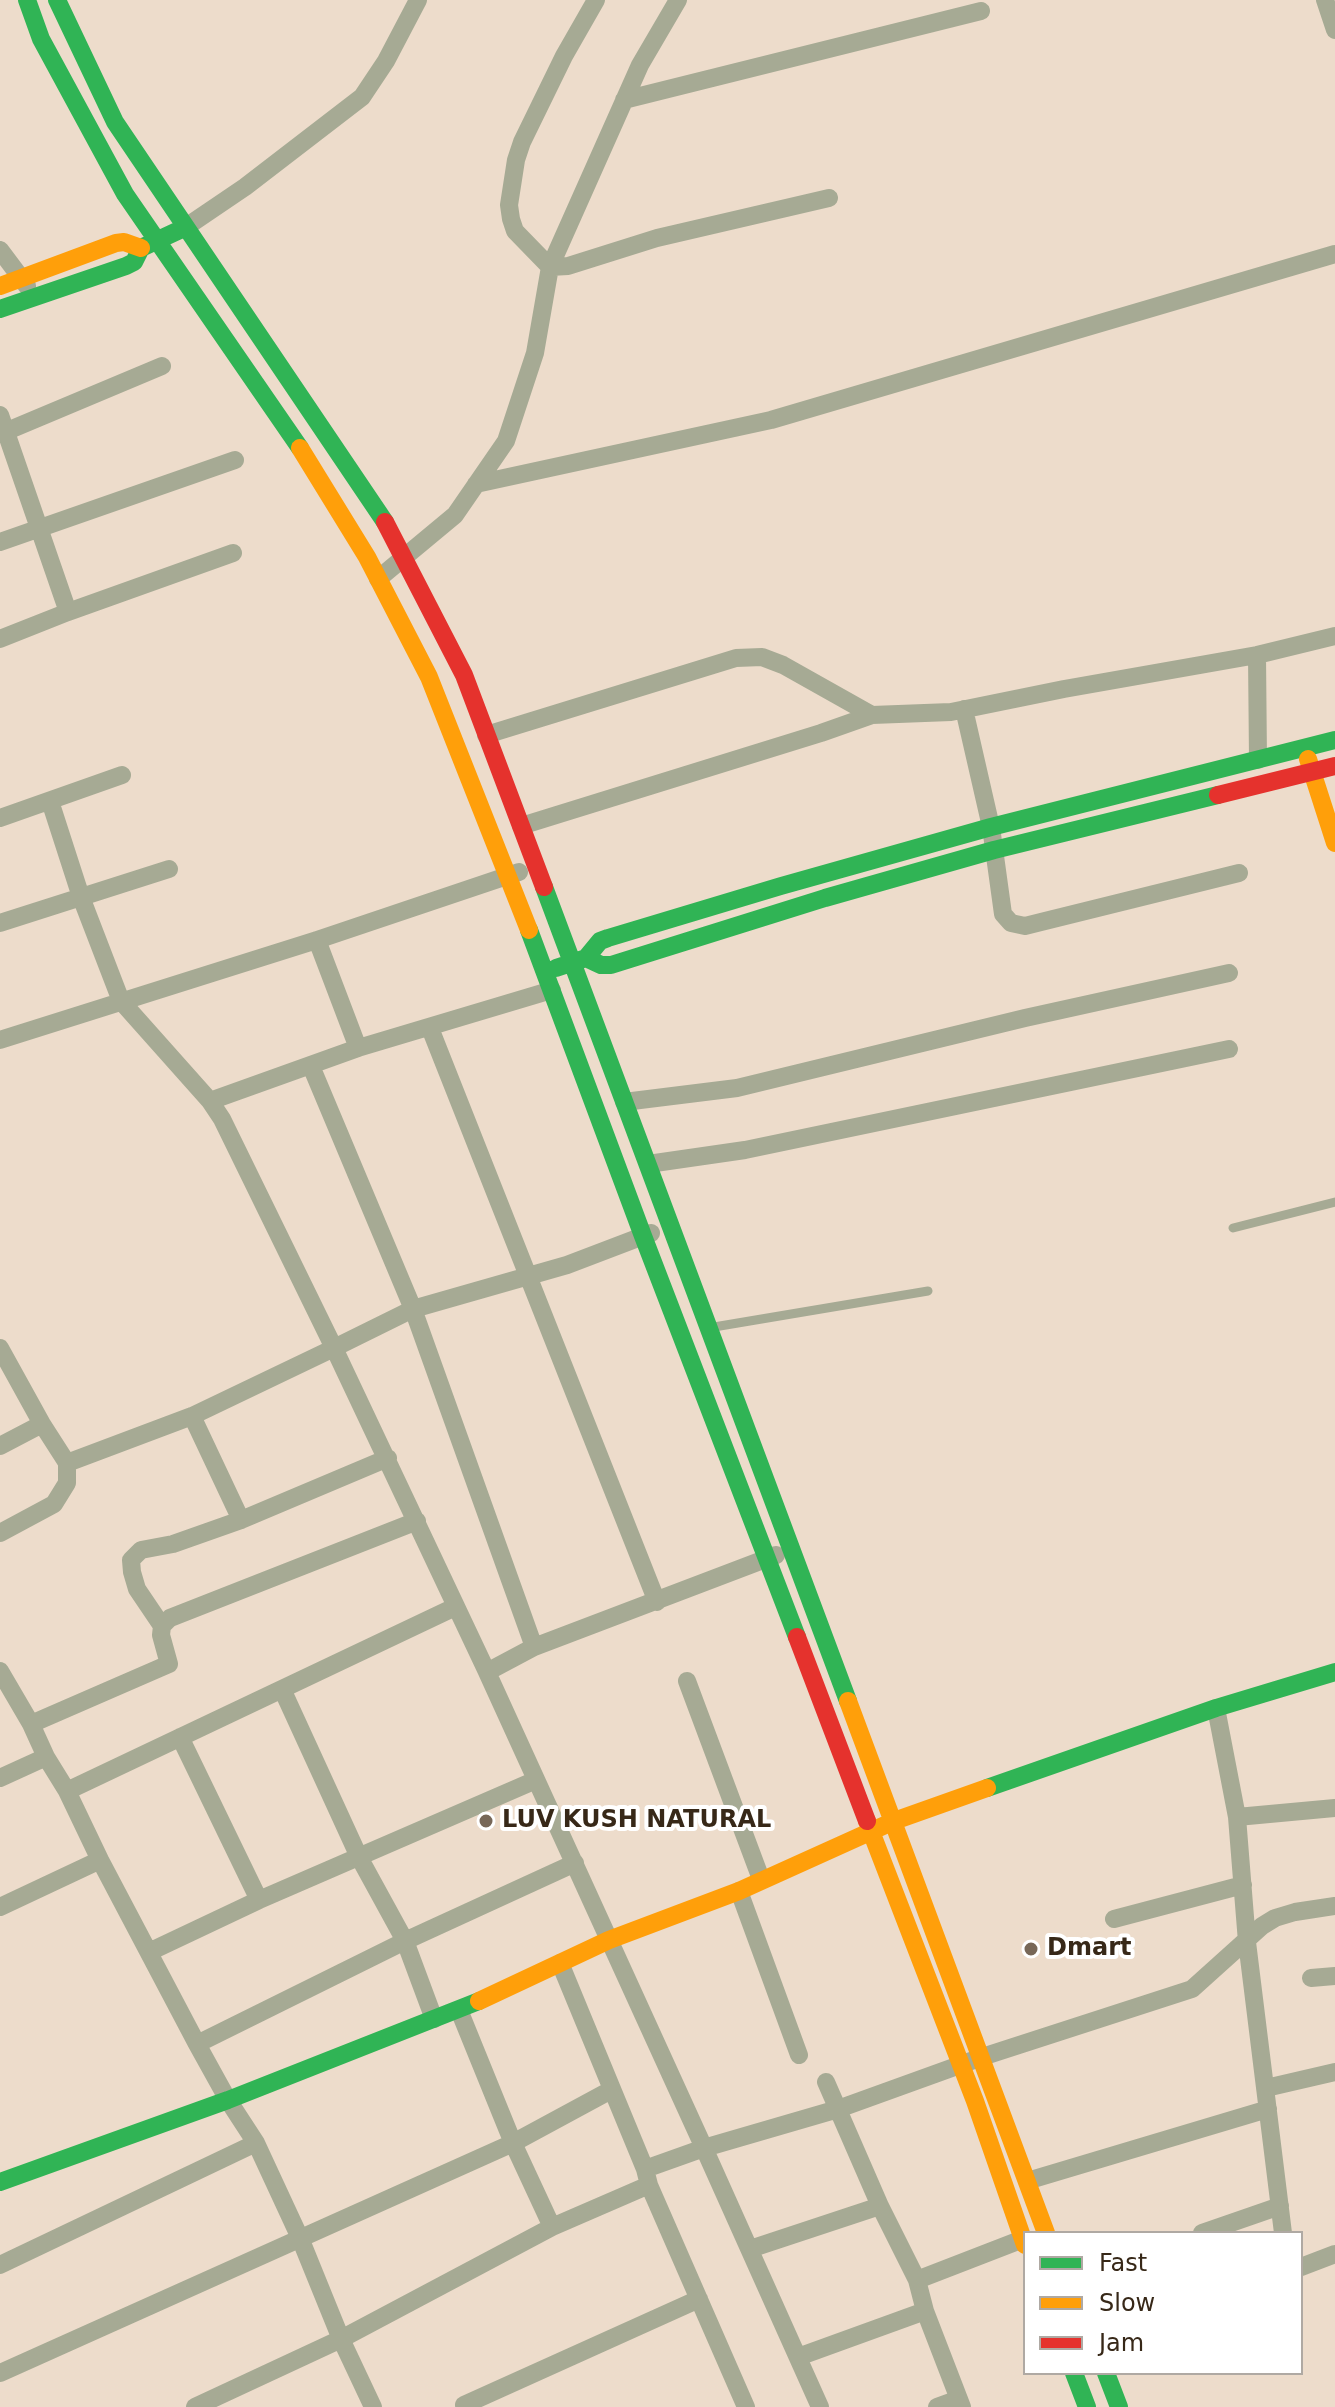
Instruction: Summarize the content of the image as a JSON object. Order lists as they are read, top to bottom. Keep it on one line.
{"places":["LUV KUSH NATURAL","Dmart"],"legend":["Fast","Slow","Jam"]}
